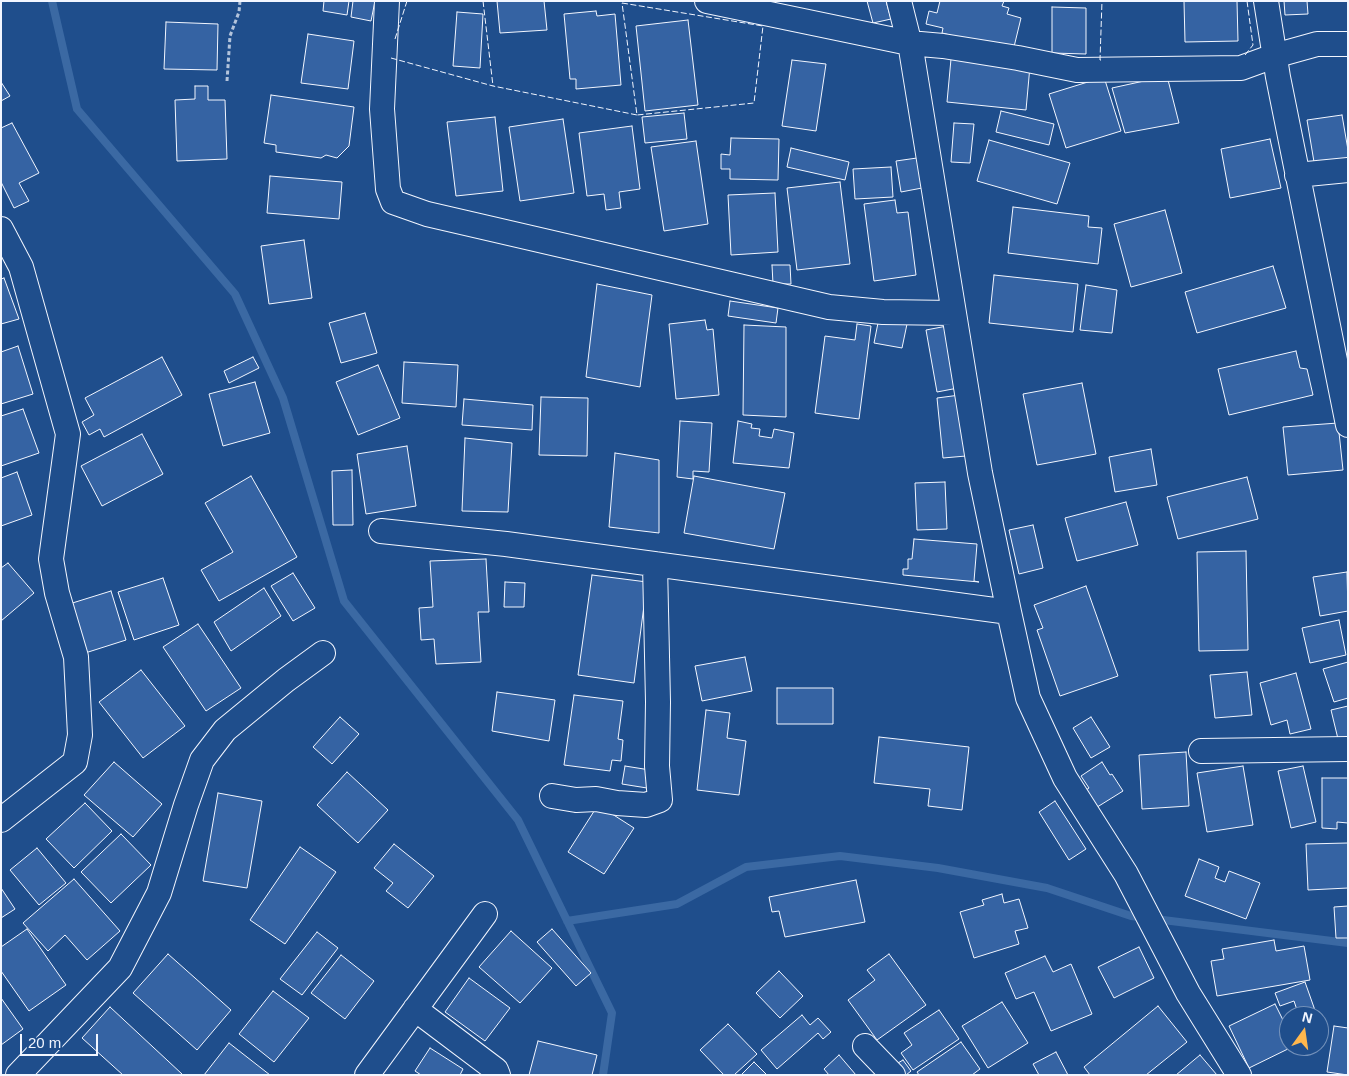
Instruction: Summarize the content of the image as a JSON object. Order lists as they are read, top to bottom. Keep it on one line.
{"scale_bar":"20 m","north":"top"}
